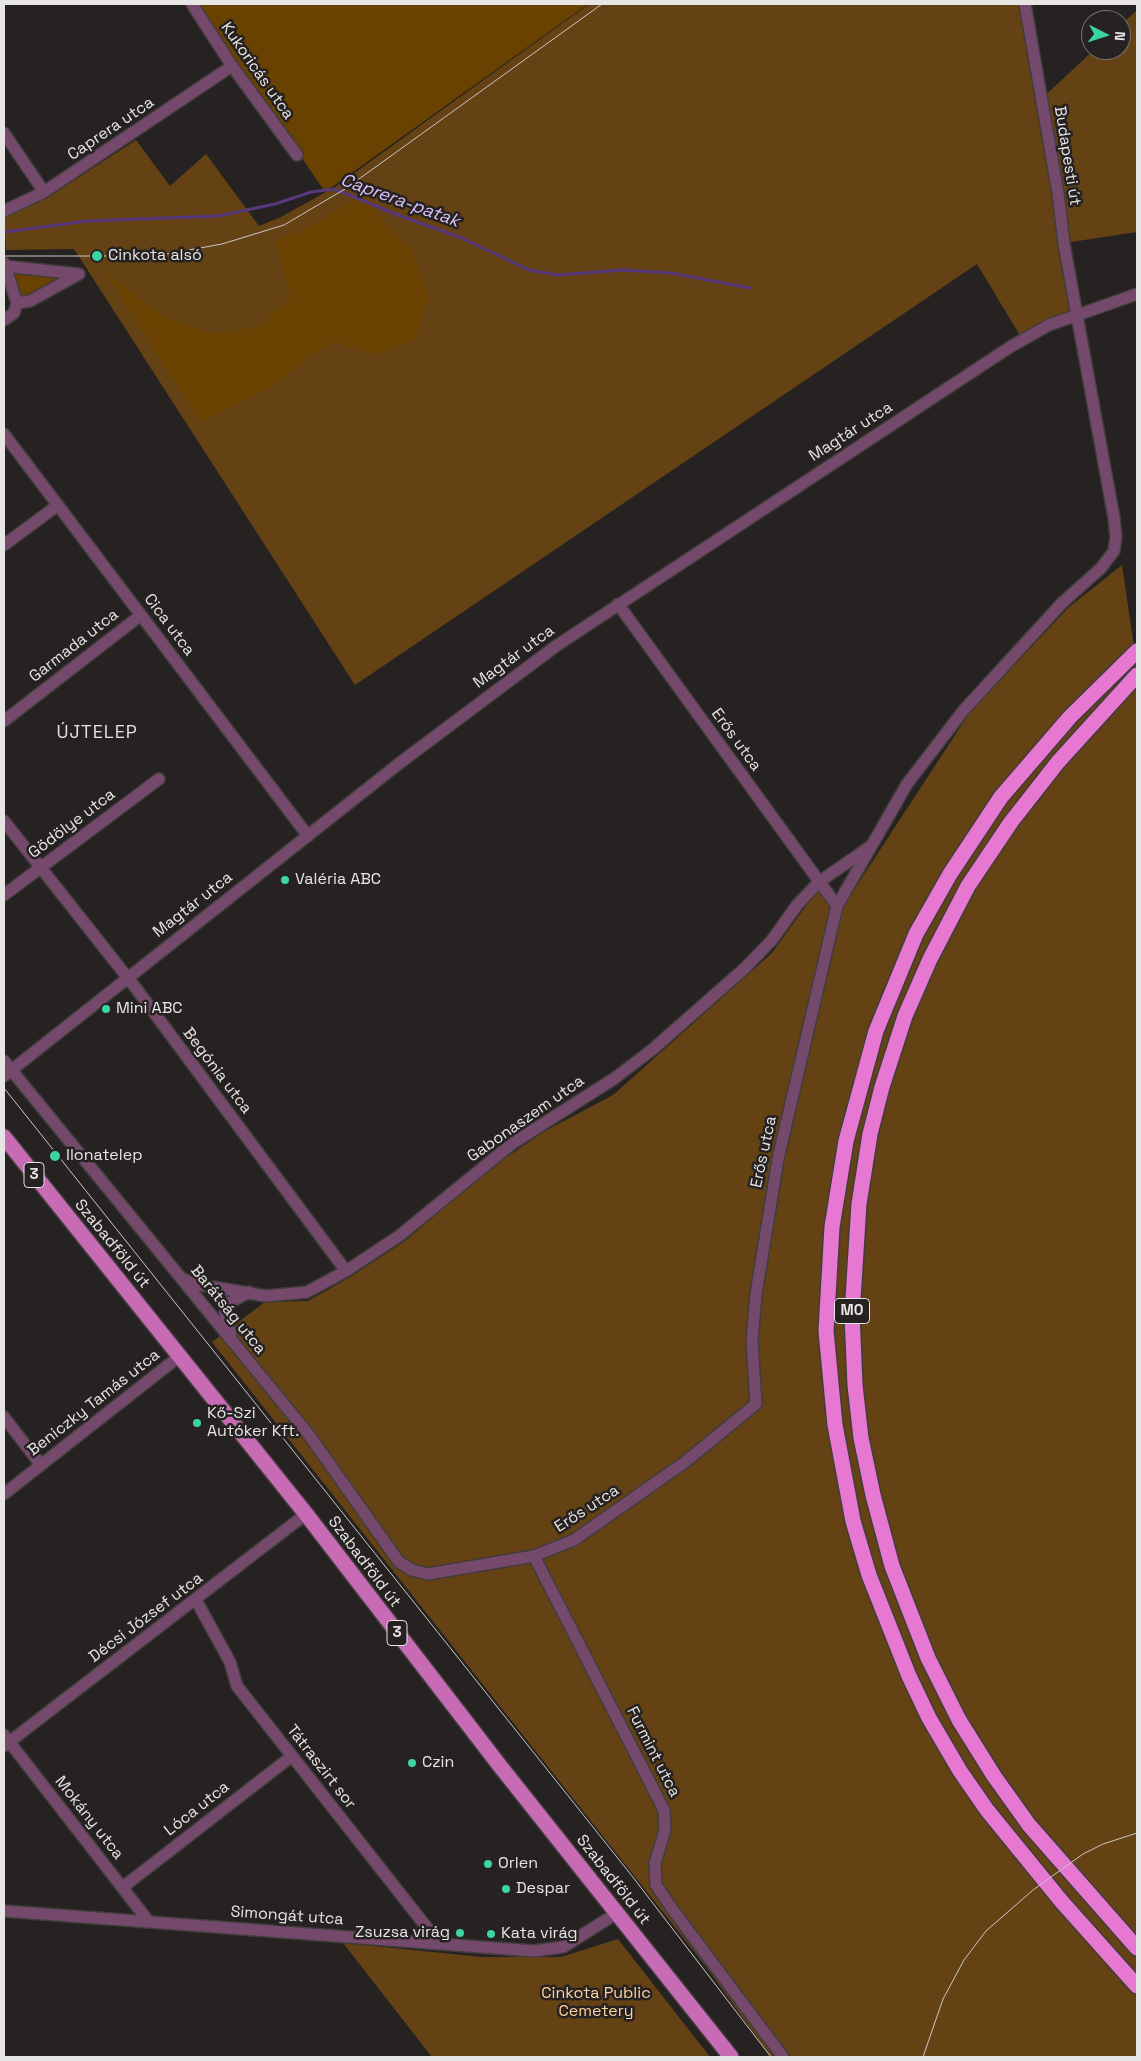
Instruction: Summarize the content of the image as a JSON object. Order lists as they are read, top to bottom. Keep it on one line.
{"streets":{"highway":["M0"],"main road":["3","Szabadföld út"],"street":["Kukoricás utca","Caprera utca","Budapesti út","Magtár utca","Cica utca","Garmada utca","Erős utca","Gödölye utca","Begónia utca","Gabonaszem utca","Barátság utca","Beniczky Tamás utca","Décsi József utca","Furmint utca","Tátraszirt sor","Lóca utca","Mokány utca","Simongát utca"]},"crossings":[["Kukoricás utca","Caprera utca"],["Budapesti út","Magtár utca"],["Budapesti út","Erős utca"],["Budapesti út","Gabonaszem utca"],["Magtár utca","Cica utca"],["Magtár utca","Erős utca"],["Magtár utca","Begónia utca"],["Magtár utca","Barátság utca"],["Cica utca","Garmada utca"],["Erős utca","Gabonaszem utca"],["Erős utca","Barátság utca"],["Erős utca","Furmint utca"],["Gödölye utca","Begónia utca"],["Begónia utca","Gabonaszem utca"],["Gabonaszem utca","Barátság utca"],["Szabadföld út","Beniczky Tamás utca"],["Szabadföld út","Décsi József utca"],["Szabadföld út","Simongát utca"],["Décsi József utca","Tátraszirt sor"],["Décsi József utca","Mokány utca"],["Tátraszirt sor","Lóca utca"],["Tátraszirt sor","Simongát utca"],["Lóca utca","Mokány utca"],["Mokány utca","Simongát utca"]],"districts":["ÚJTELEP"],"water":["Caprera-patak"],"parks":["Cinkota Public Cemetery"],"places":["Cinkota alsó","Valéria ABC","Mini ABC","Ilonatelep","Kő-Szi Autóker Kft.","Czin","Orlen","Despar","Zsuzsa virág","Kata virág"],"north":"right"}
